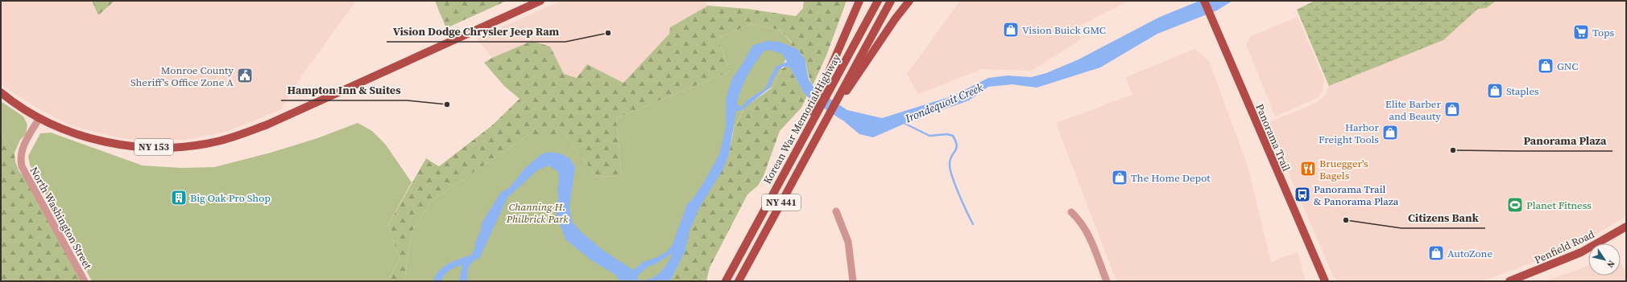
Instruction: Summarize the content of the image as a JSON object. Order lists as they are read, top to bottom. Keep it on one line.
{"streets":{"main road":["Korean War Memorial Highway","Panorama Trail","NY 153","NY 441","Penfield Road"],"street":["North Washington Street"]},"crossings":[["Korean War Memorial Highway","NY 441"],["NY 153","North Washington Street"]],"water":["Irondequoit Creek"],"parks":["Channing H. Philbrick Park"],"places":{"shop":["Vision Buick GMC","GNC","Staples","Elite Barber and Beauty","Harbor Freight Tools","The Home Depot","AutoZone"],"supermarket":["Tops"],"other":["Vision Dodge Chrysler Jeep Ram","Hampton Inn & Suites","Panorama Plaza","Citizens Bank"],"public building":["Monroe County Sheriff's Office Zone A"],"restaurant":["Bruegger's Bagels"],"bus stop":["Panorama Trail & Panorama Plaza"],"building":["Big Oak Pro Shop"],"sports":["Planet Fitness"]},"north":"bottom right"}
